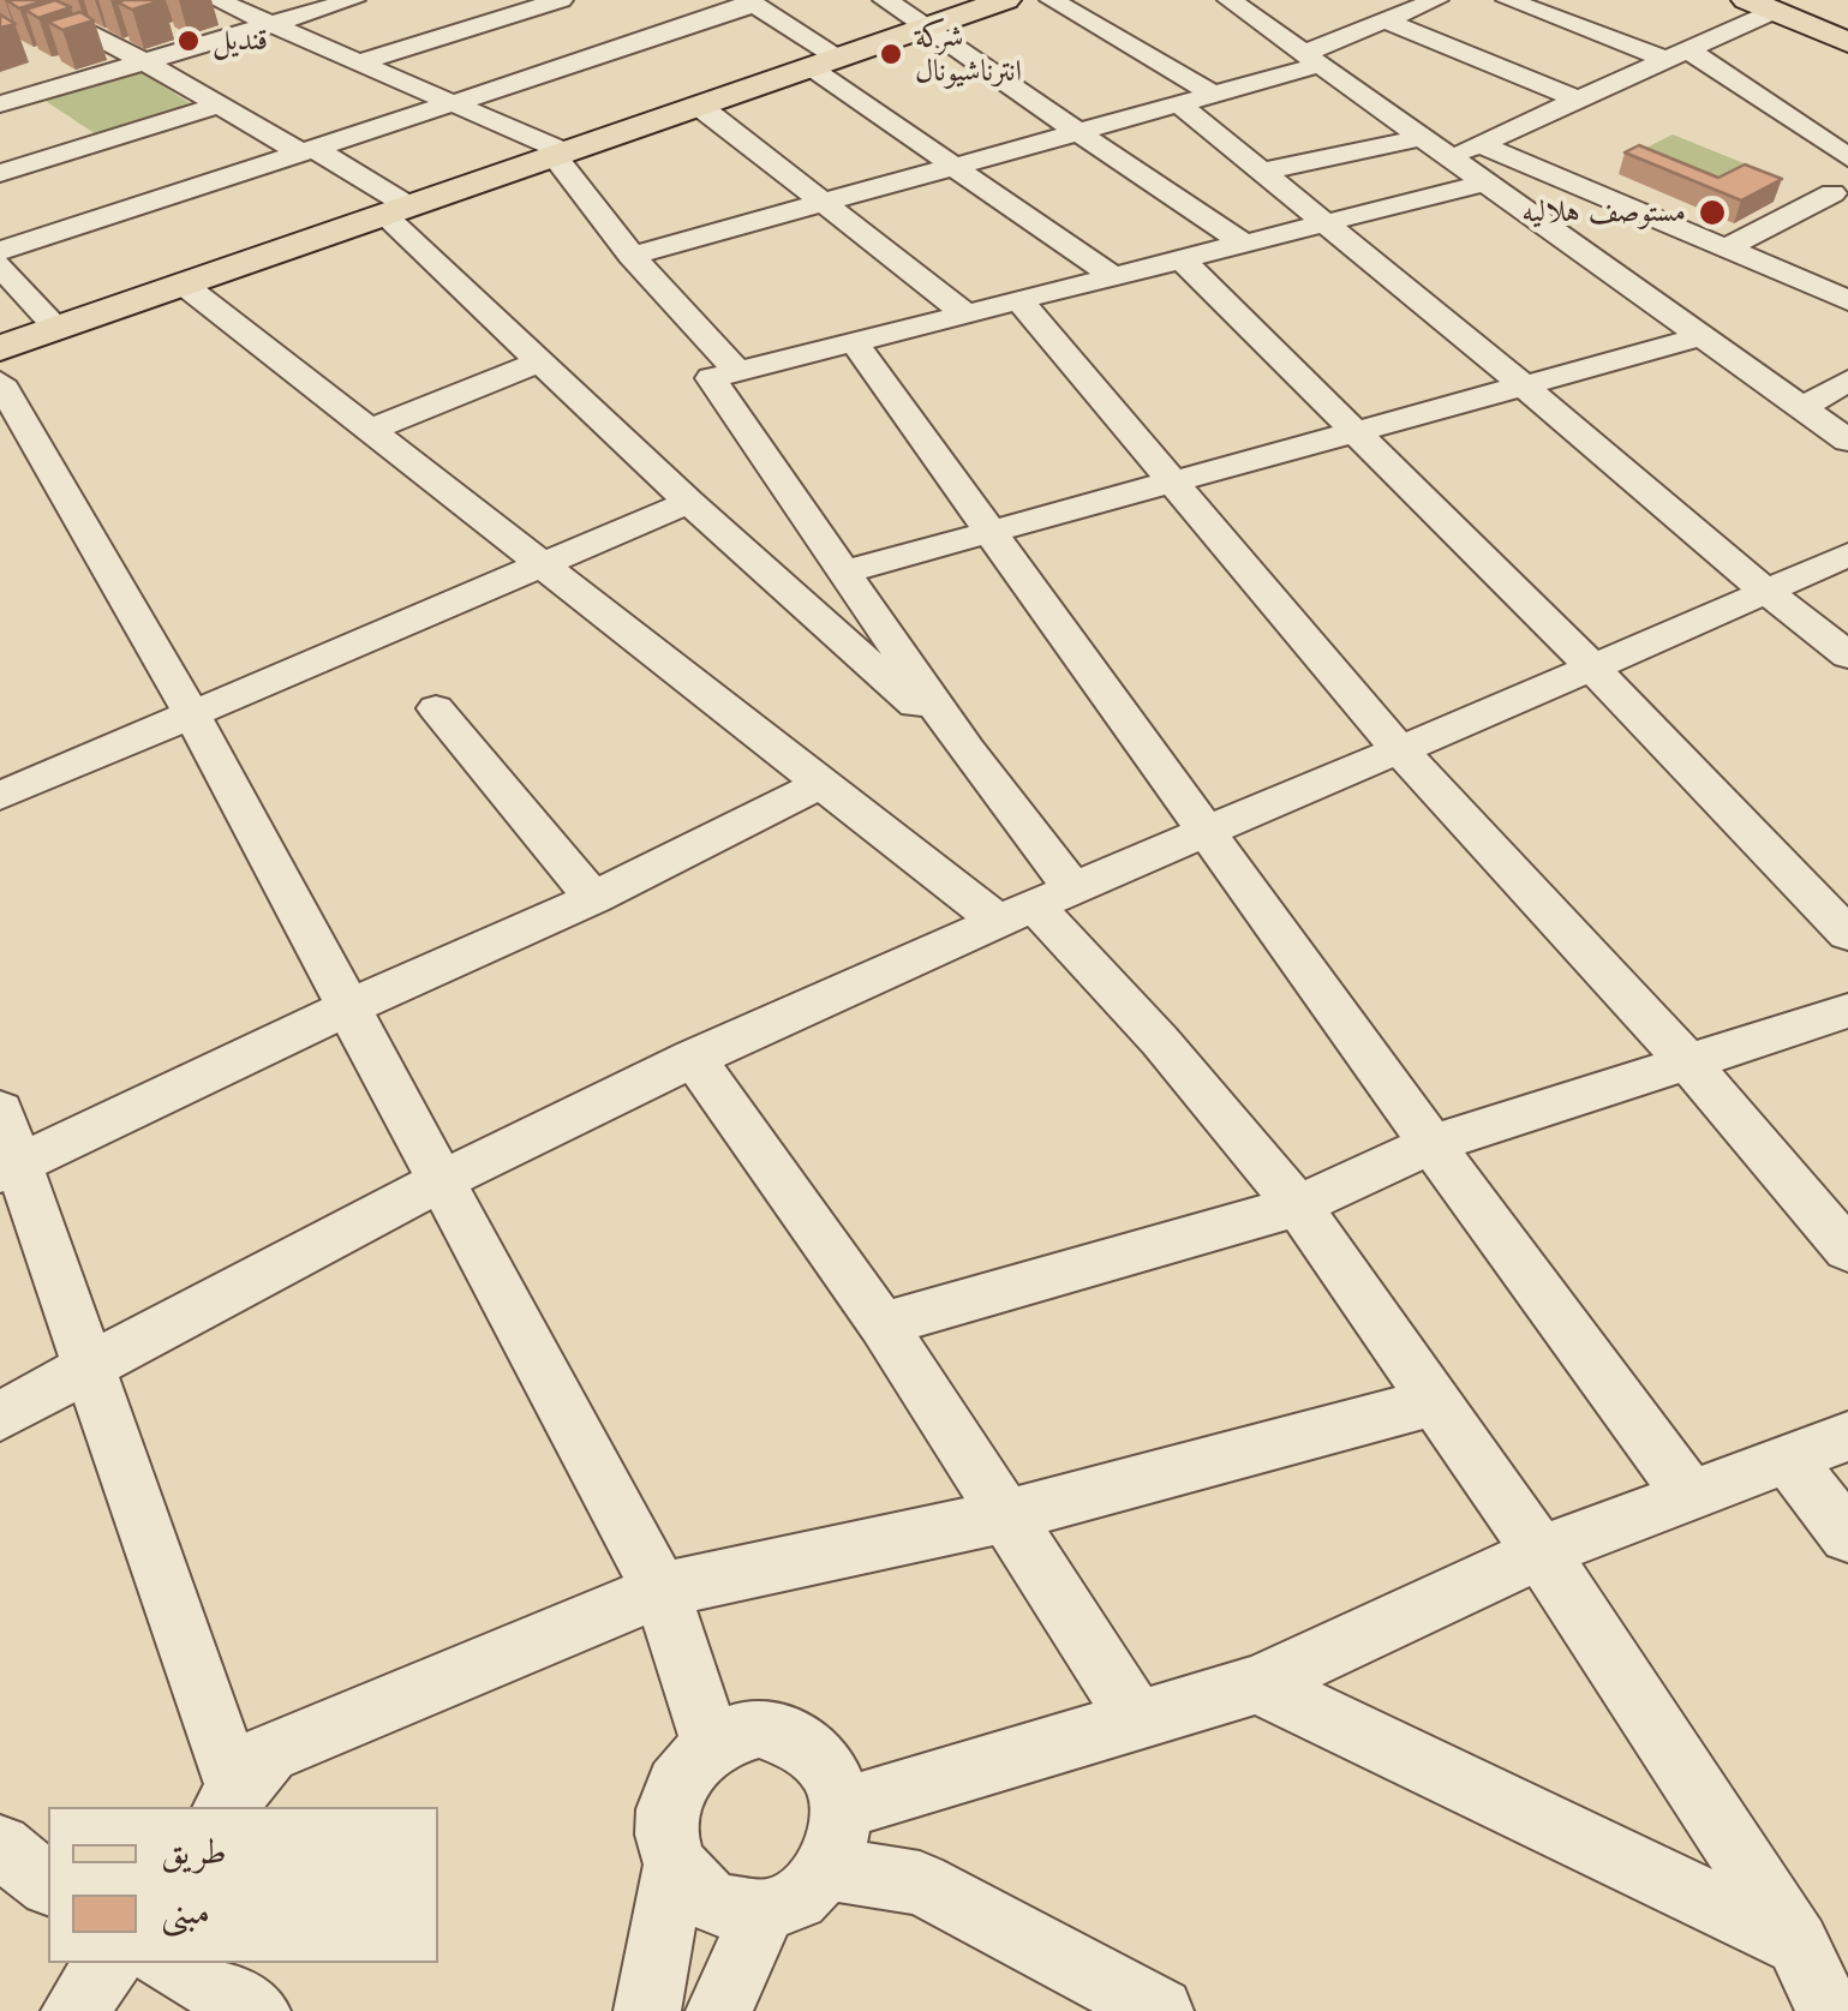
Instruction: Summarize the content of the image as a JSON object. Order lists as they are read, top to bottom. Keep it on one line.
{"places":["قنديل","شركة انترناشيونال","مستوصف هلاليه"],"legend":["طريق","مبنى"]}
